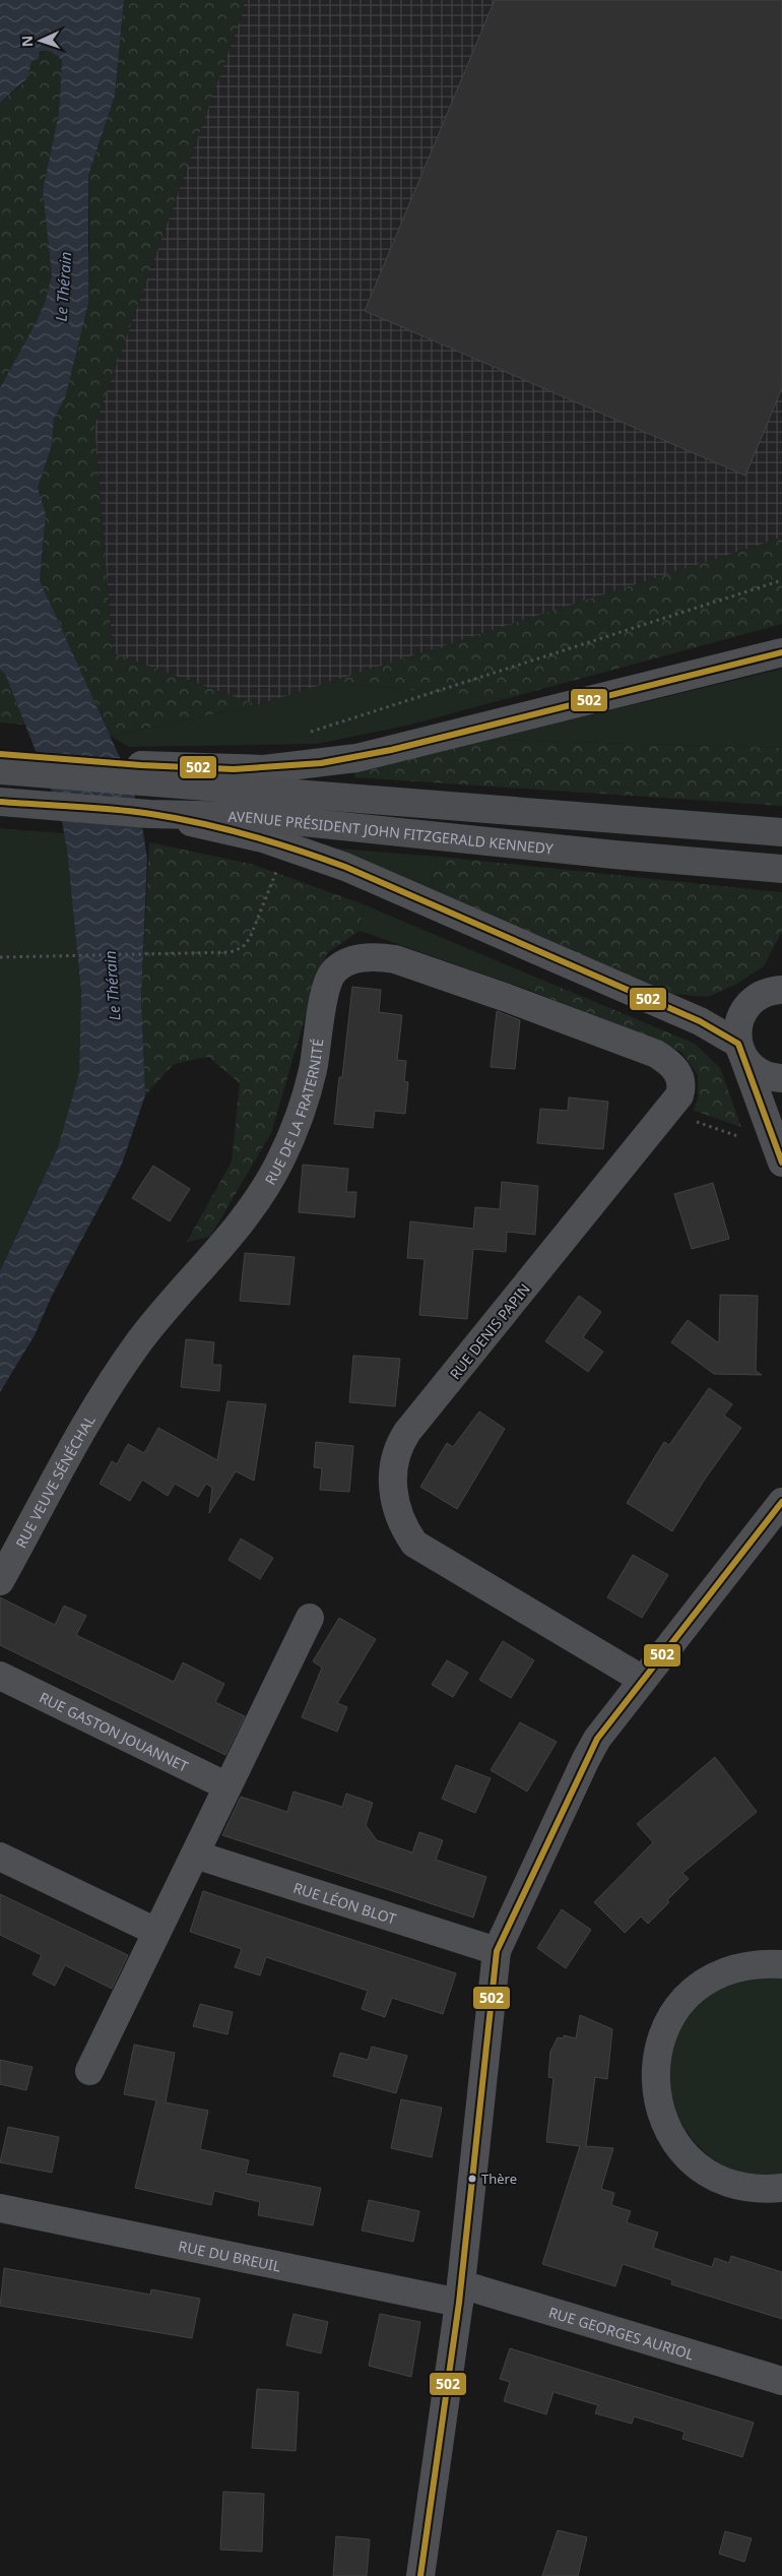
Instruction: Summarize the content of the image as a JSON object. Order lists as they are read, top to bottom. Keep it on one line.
{"streets":{"main road":["AVENUE PRÉSIDENT JOHN FITZGERALD KENNEDY"],"street":["RUE DE LA FRATERNITÉ","RUE DENIS PAPIN","RUE VEUVE SÉNÉCHAL","RUE GASTON JOUANNET","RUE LÉON BLOT","RUE DU BREUIL","RUE GEORGES AURIOL"]},"crossings":[["RUE DE LA FRATERNITÉ","RUE DENIS PAPIN"],["RUE DE LA FRATERNITÉ","RUE VEUVE SÉNÉCHAL"],["RUE DU BREUIL","RUE GEORGES AURIOL"]],"water":["Le Thérain"],"places":["Thère"],"lines":["transit line 502"],"north":"left"}
